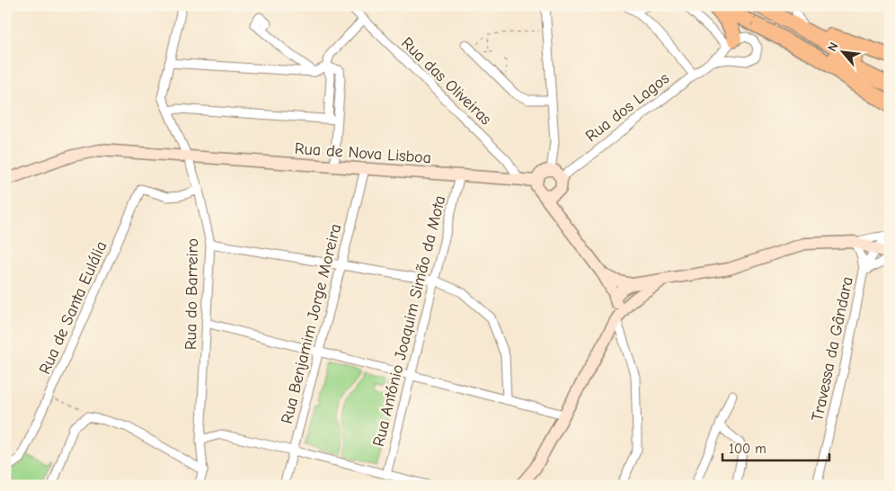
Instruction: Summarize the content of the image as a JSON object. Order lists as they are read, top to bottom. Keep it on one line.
{"streets":{"street":["Rua das Oliveiras","Rua dos Lagos","Rua de Nova Lisboa","Rua do Barreiro","Rua de Santa Eulália","Rua António Joaquim Simão da Mota","Rua Benjamim Jorge Moreira","Travessa da Gândara"]},"crossings":[["Rua das Oliveiras","Rua de Nova Lisboa"],["Rua dos Lagos","Rua de Nova Lisboa"],["Rua de Nova Lisboa","Rua do Barreiro"],["Rua de Nova Lisboa","Rua António Joaquim Simão da Mota"],["Rua de Nova Lisboa","Rua Benjamim Jorge Moreira"],["Rua do Barreiro","Rua de Santa Eulália"]],"scale_bar":"100 m","north":"top left"}
